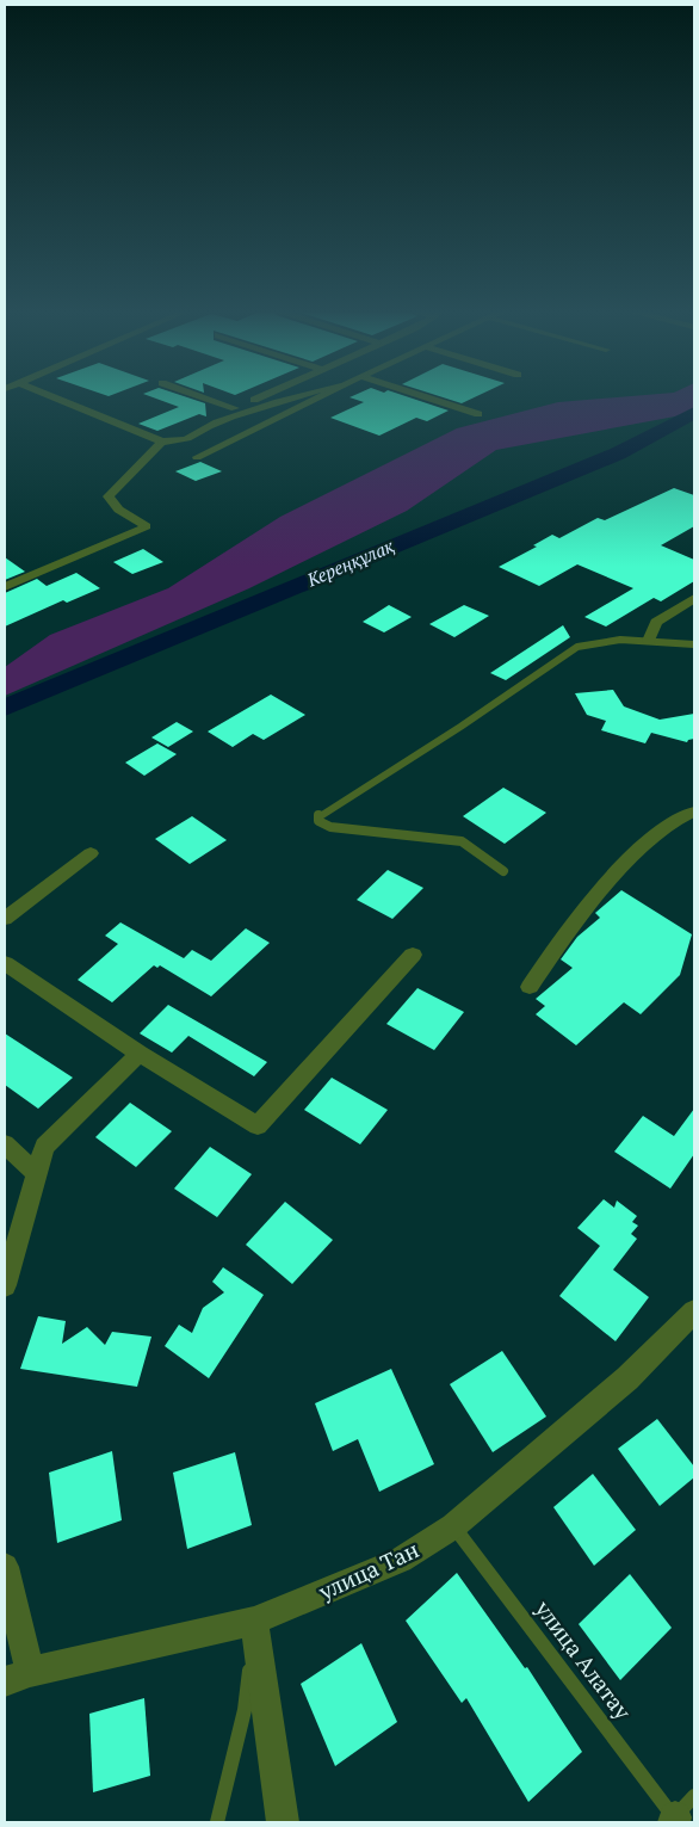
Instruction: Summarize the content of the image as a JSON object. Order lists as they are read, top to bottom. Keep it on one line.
{"streets":{"street":["улица Тан"],"lane":["улица Алатау"]},"crossings":[["улица Тан","улица Алатау"]],"water":["Кереңқұлақ"]}
